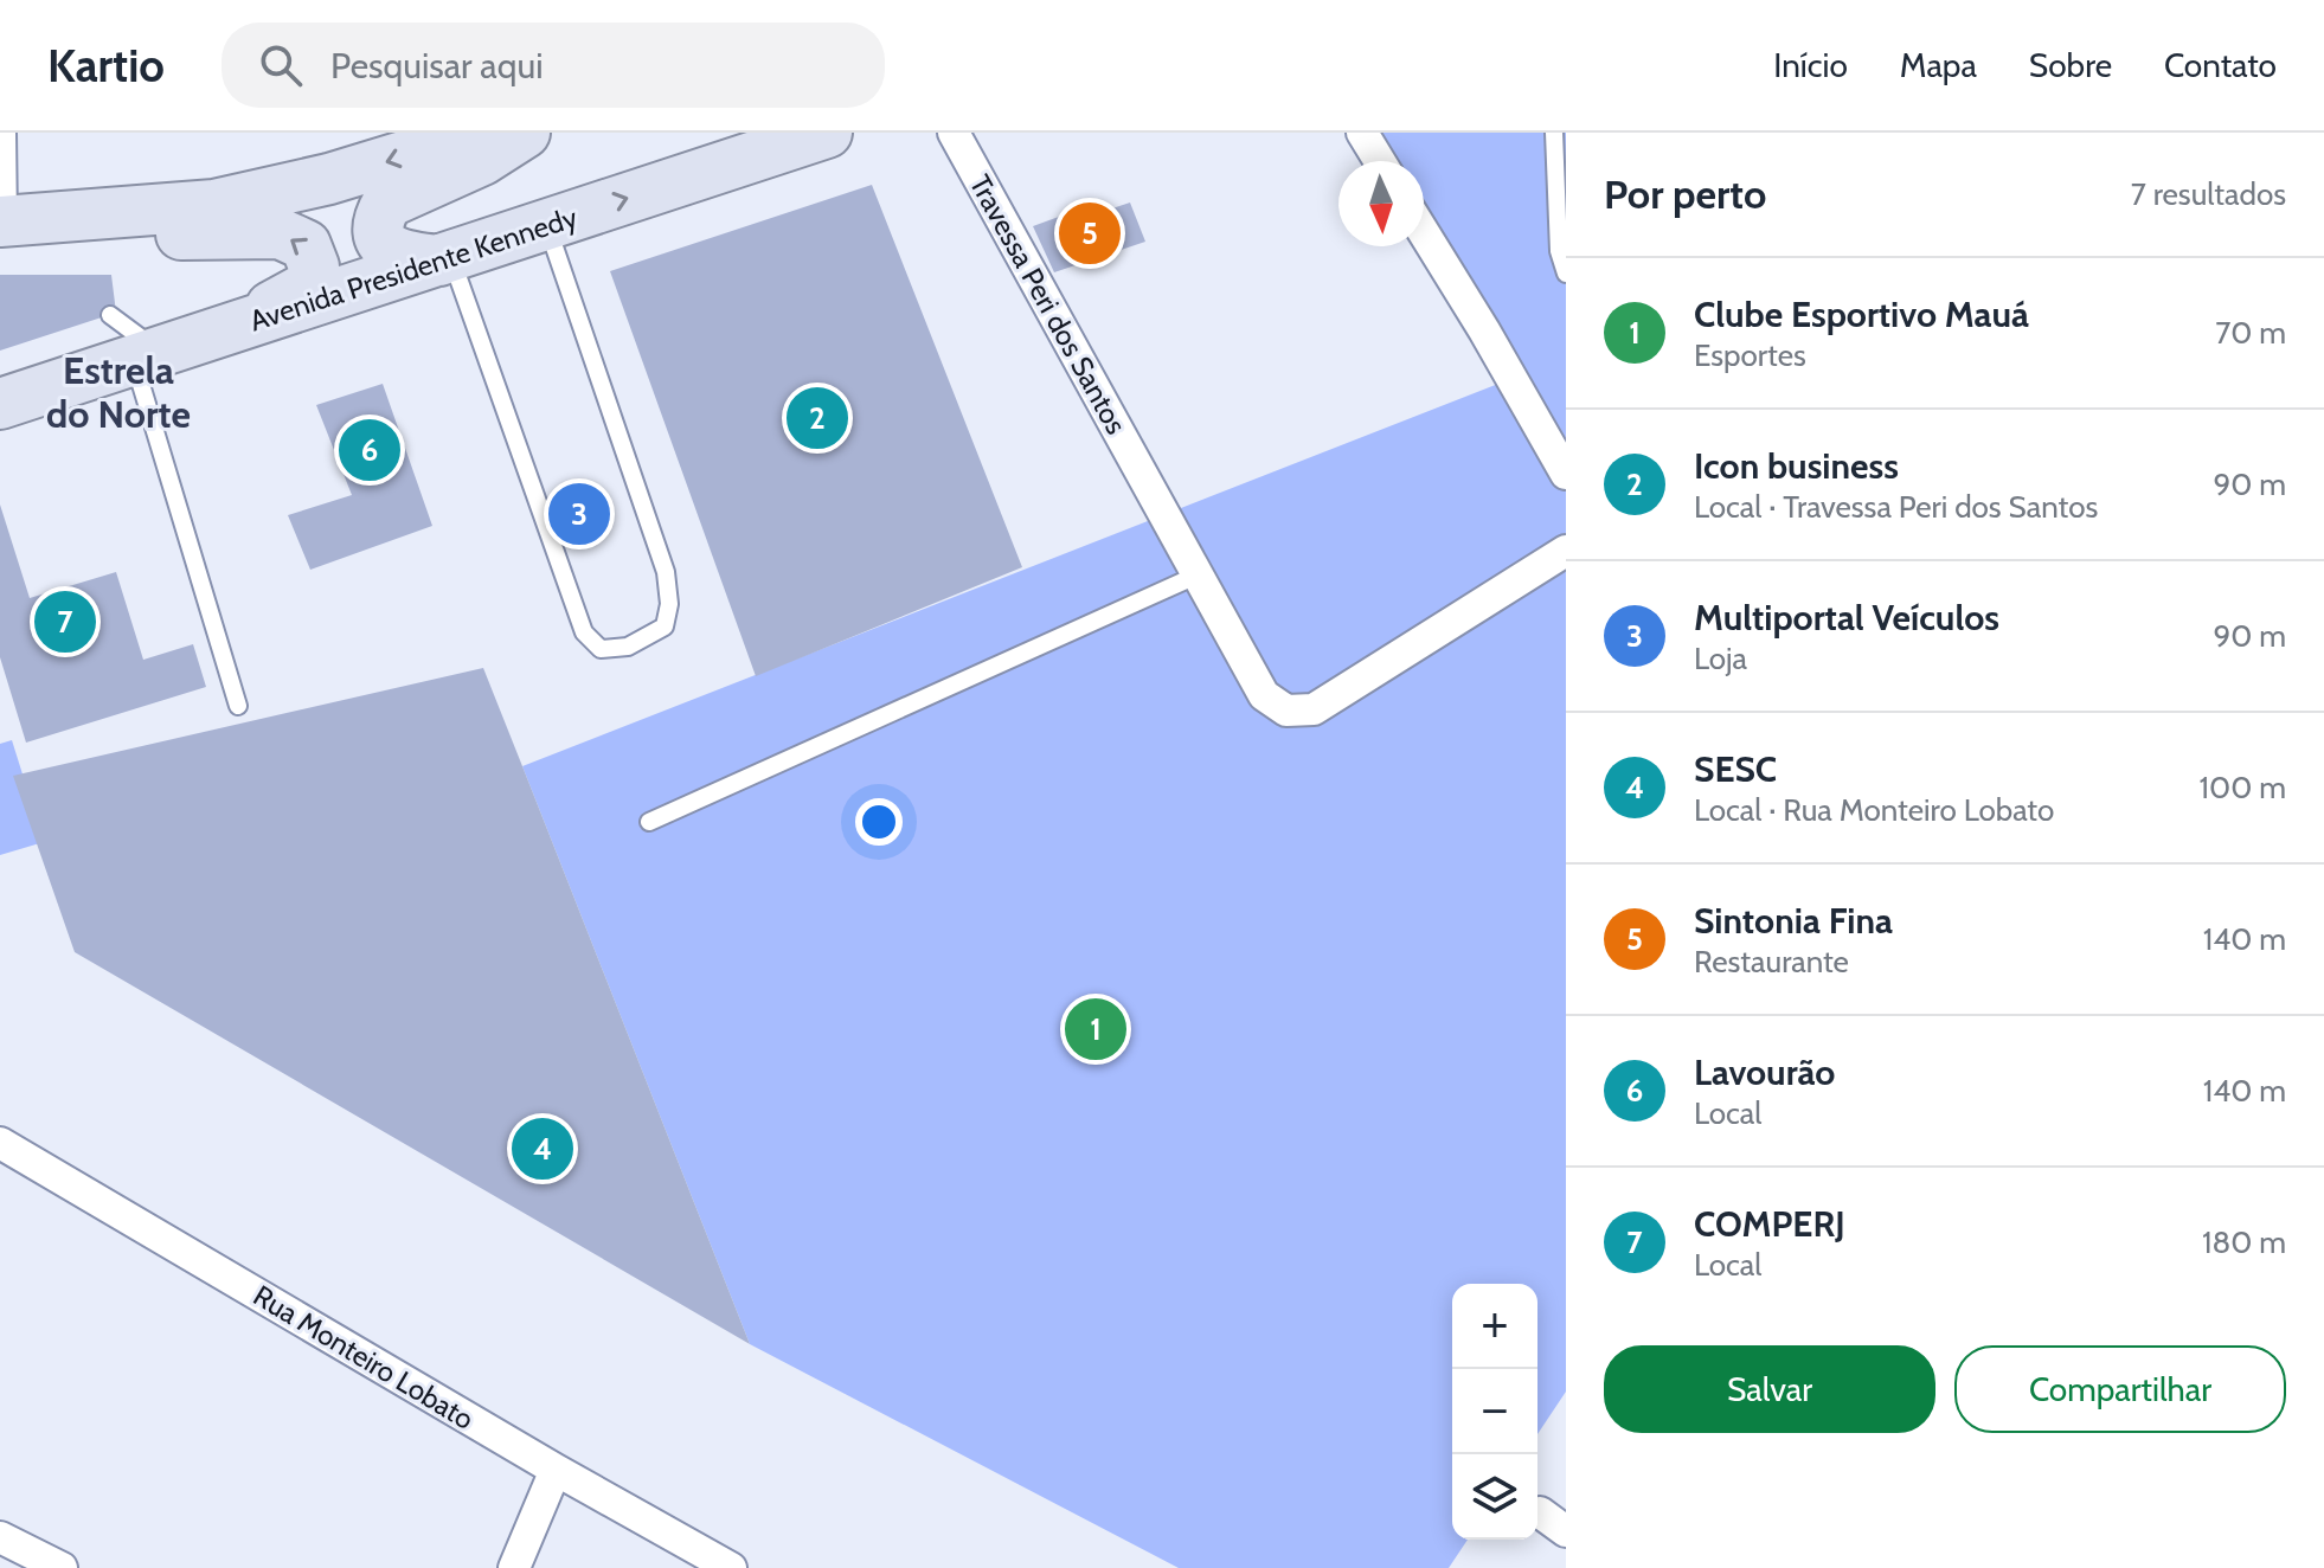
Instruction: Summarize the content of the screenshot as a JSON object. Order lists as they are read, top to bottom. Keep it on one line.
{"streets":{"main road":["Avenida Presidente Kennedy"],"street":["Travessa Peri dos Santos","Rua Monteiro Lobato"]},"districts":["Estrela do Norte"],"north":"bottom","page":{"header":"Kartio","search":"Pesquisar aqui","nav":["Início","Mapa","Sobre","Contato"],"heading":["Por perto","7 resultados"],"pins":["5","2","6","3","7","1","4"],"list":[{"mark":"1","name":"Clube Esportivo Mauá","note":"Esportes","value":"70 m"},{"mark":"2","name":"Icon business","note":"Local · Travessa Peri dos Santos","value":"90 m"},{"mark":"3","name":"Multiportal Veículos","note":"Loja","value":"90 m"},{"mark":"4","name":"SESC","note":"Local · Rua Monteiro Lobato","value":"100 m"},{"mark":"5","name":"Sintonia Fina","note":"Restaurante","value":"140 m"},{"mark":"6","name":"Lavourão","note":"Local","value":"140 m"},{"mark":"7","name":"COMPERJ","note":"Local","value":"180 m"}],"map_buttons":["+","−"],"buttons":["Salvar","Compartilhar"]}}
